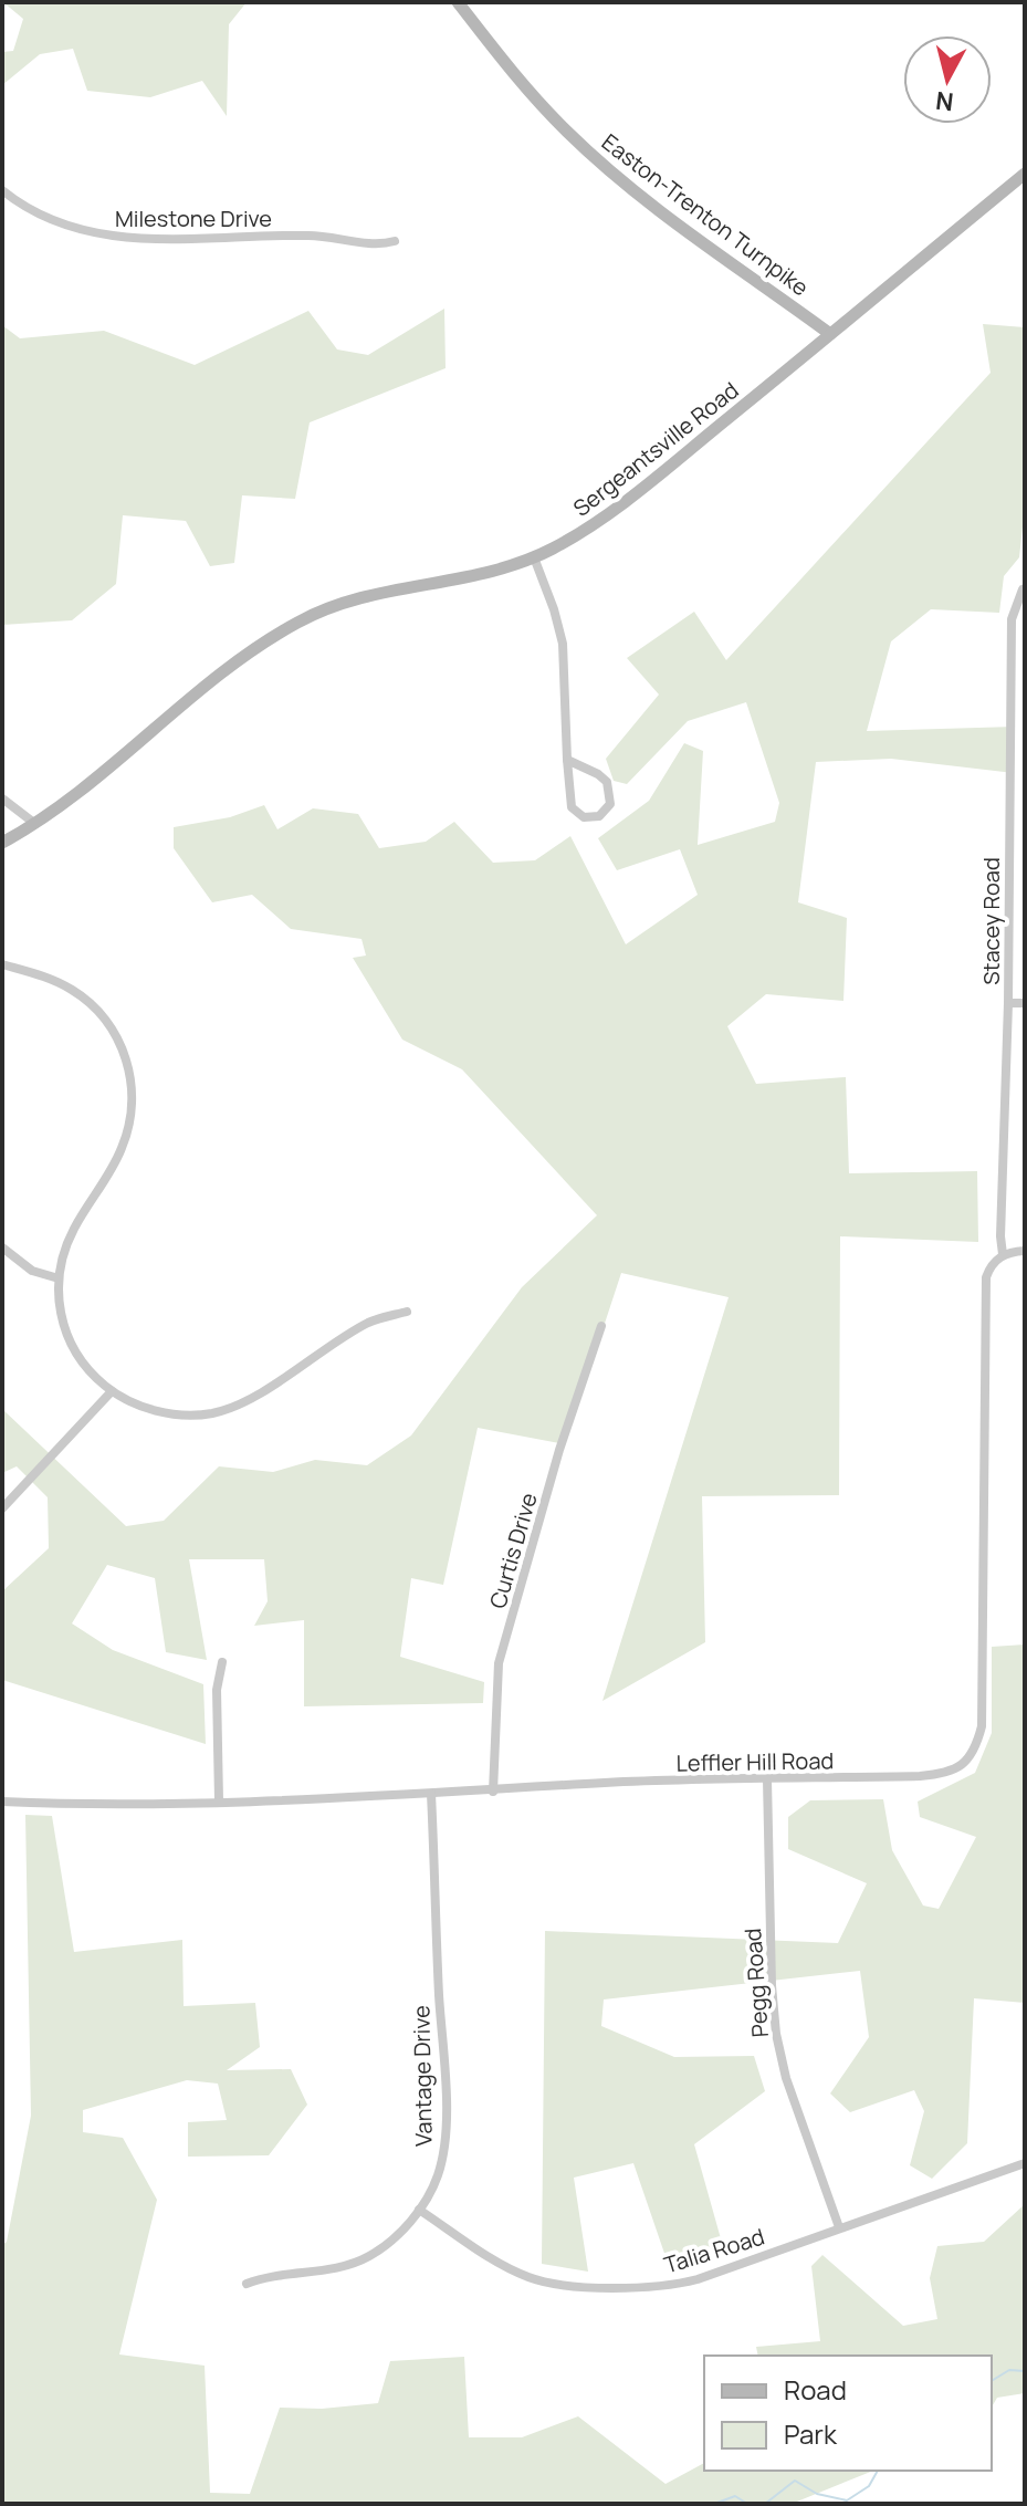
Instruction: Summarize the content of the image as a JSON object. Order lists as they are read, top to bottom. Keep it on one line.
{"streets":{"main road":["Easton-Trenton Turnpike","Sergeantsville Road"],"street":["Milestone Drive","Stacey Road","Curtis Drive","Leffler Hill Road","Pegg Road","Vantage Drive","Talia Road"]},"crossings":[["Easton-Trenton Turnpike","Sergeantsville Road"],["Stacey Road","Leffler Hill Road"],["Curtis Drive","Leffler Hill Road"],["Leffler Hill Road","Pegg Road"],["Leffler Hill Road","Vantage Drive"],["Pegg Road","Talia Road"],["Vantage Drive","Talia Road"]],"legend":["Road","Park"],"north":"bottom"}
